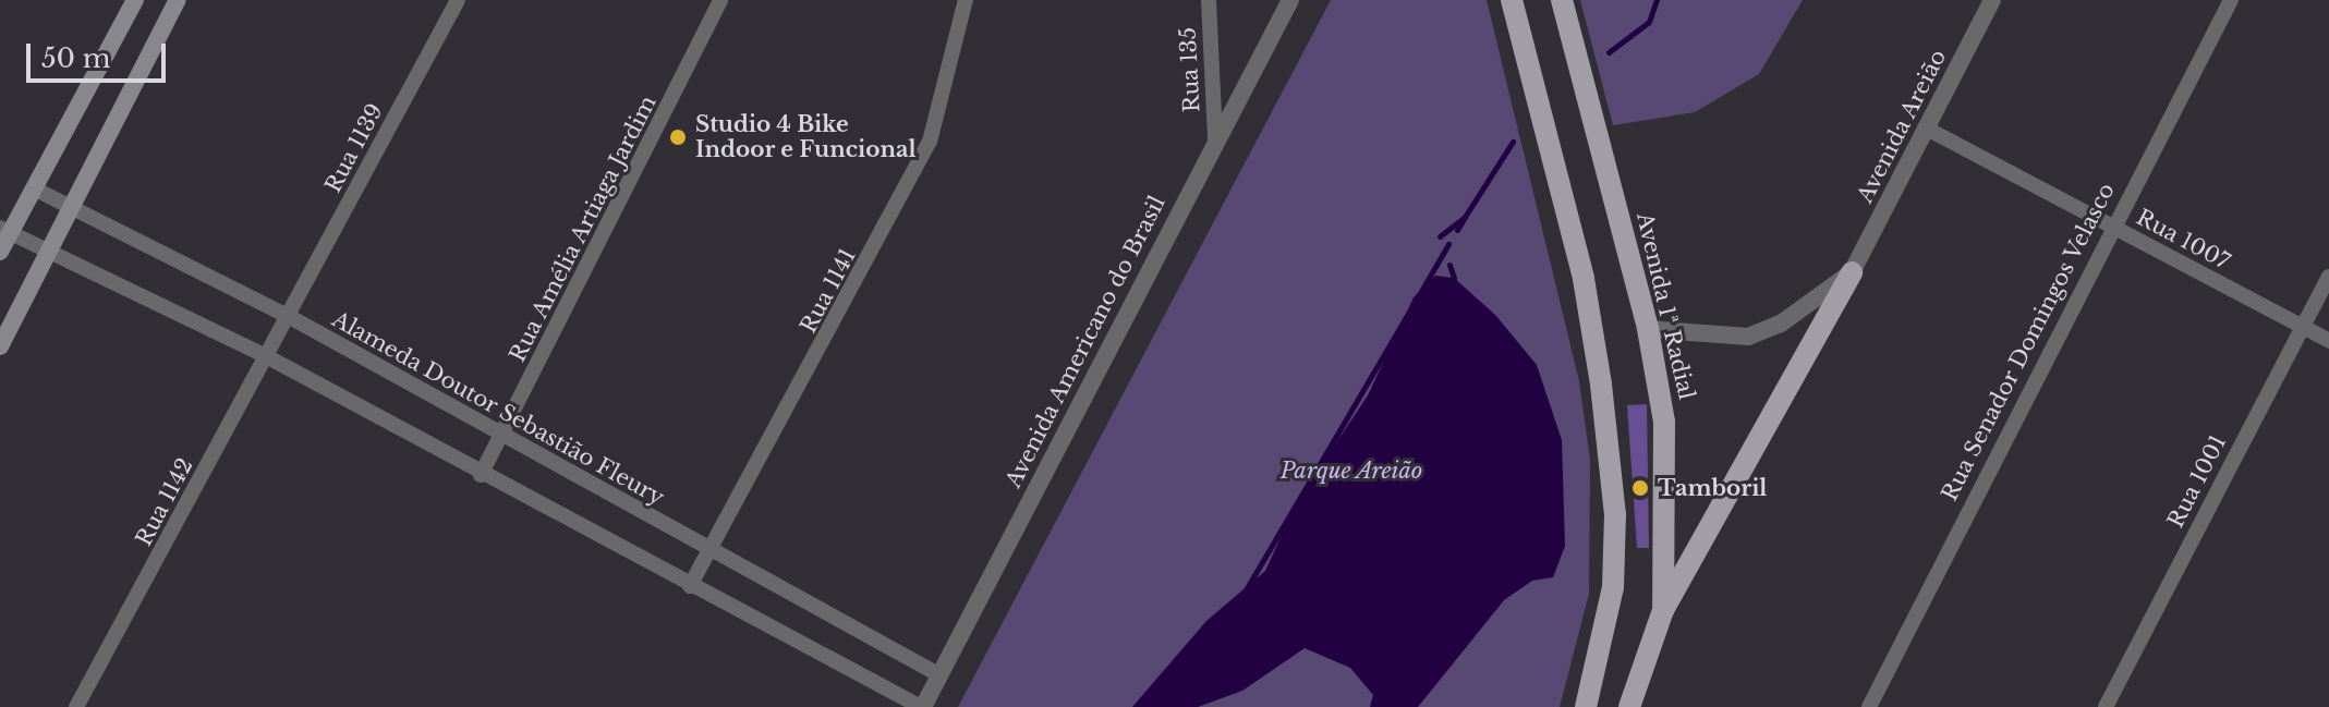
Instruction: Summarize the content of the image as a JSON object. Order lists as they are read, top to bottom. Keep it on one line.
{"streets":{"main road":["Avenida 1ª Radial"],"street":["Rua 135","Avenida Areião","Rua 1139","Rua Amélia Artiaga Jardim","Rua 1007","Rua 1141","Avenida Americano do Brasil","Rua Senador Domingos Velasco","Alameda Doutor Sebastião Fleury","Rua 1001","Rua 1142"]},"crossings":[["Rua 135","Avenida Americano do Brasil"],["Avenida Areião","Rua 1007"],["Rua 1139","Alameda Doutor Sebastião Fleury"],["Rua 1139","Rua 1142"],["Rua Amélia Artiaga Jardim","Alameda Doutor Sebastião Fleury"],["Rua 1007","Rua Senador Domingos Velasco"],["Rua 1007","Rua 1001"],["Rua 1141","Alameda Doutor Sebastião Fleury"],["Avenida Americano do Brasil","Alameda Doutor Sebastião Fleury"],["Alameda Doutor Sebastião Fleury","Rua 1142"]],"parks":["Parque Areião"],"places":["Studio 4 Bike Indoor e Funcional","Tamboril"],"scale_bar":"50 m"}
